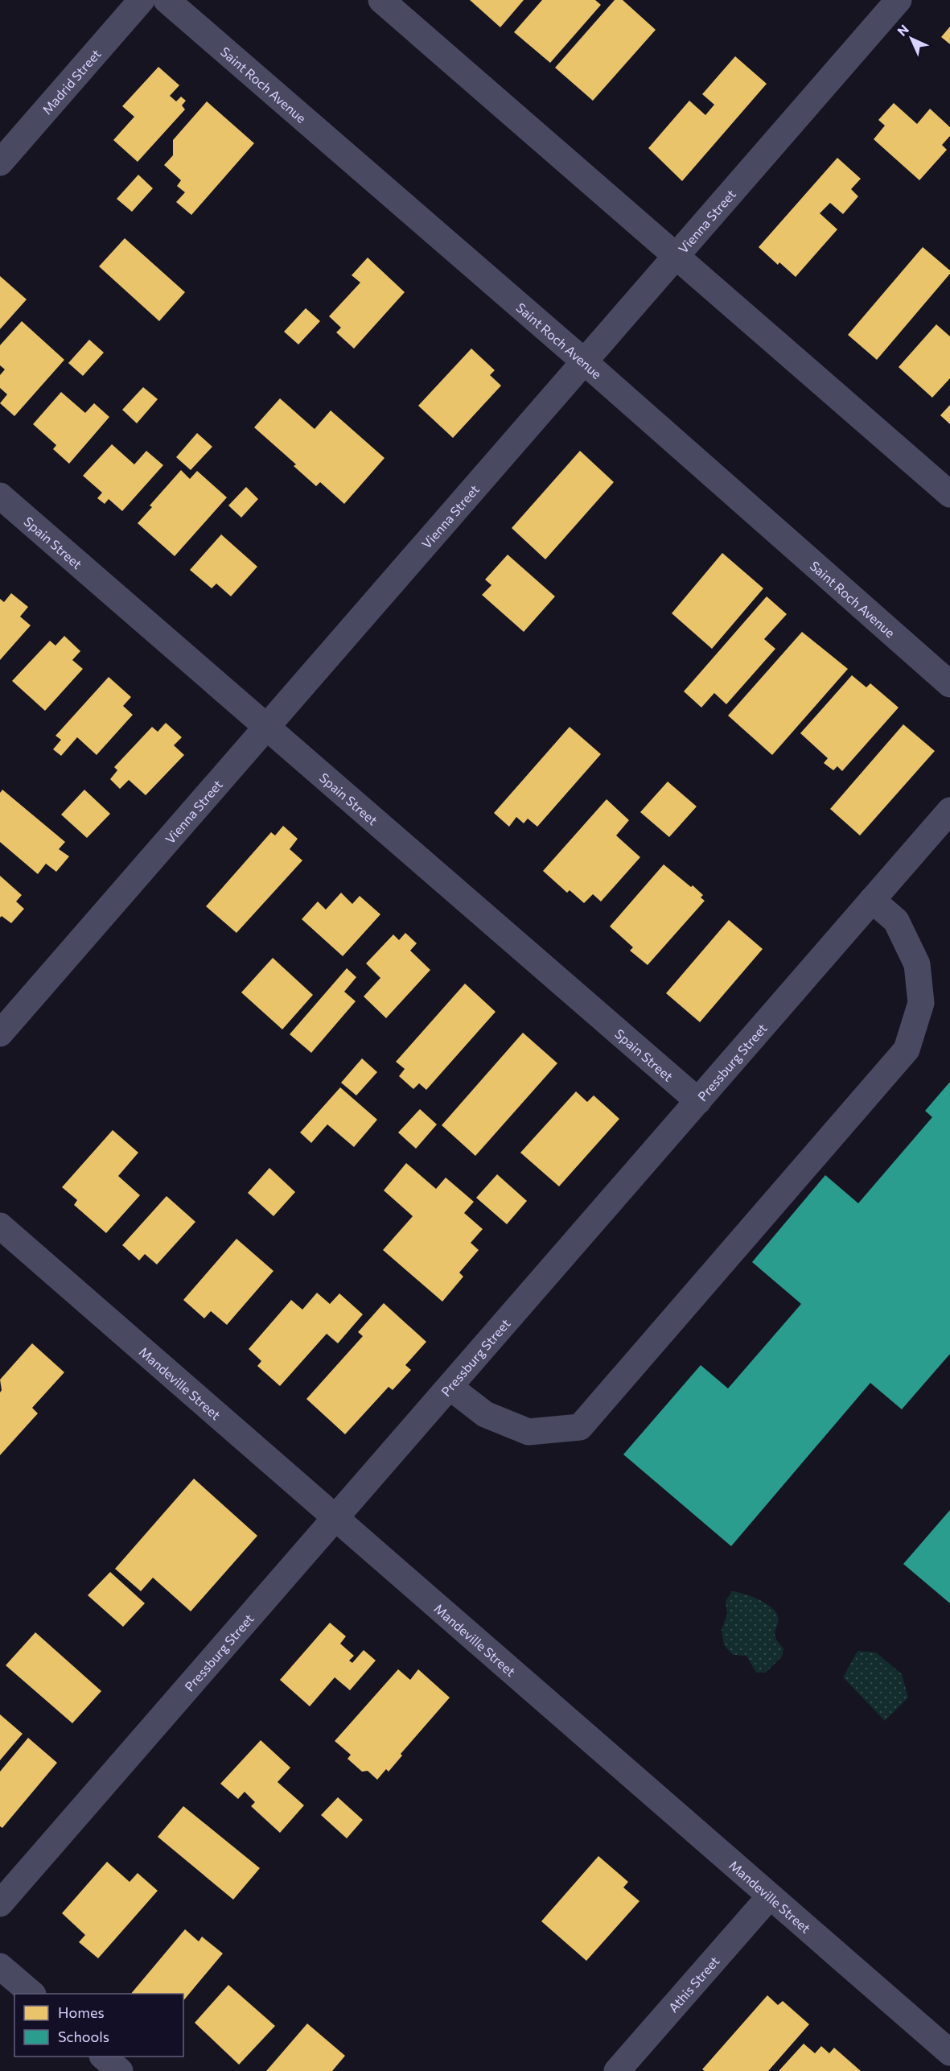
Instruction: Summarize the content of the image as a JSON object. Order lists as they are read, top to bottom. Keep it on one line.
{"streets":{"street":["Madrid Street","Saint Roch Avenue","Vienna Street","Spain Street","Pressburg Street","Mandeville Street","Athis Street"]},"crossings":[["Saint Roch Avenue","Vienna Street"],["Vienna Street","Spain Street"],["Spain Street","Pressburg Street"],["Pressburg Street","Mandeville Street"],["Mandeville Street","Athis Street"]],"legend":["Homes","Schools"],"north":"top left"}
